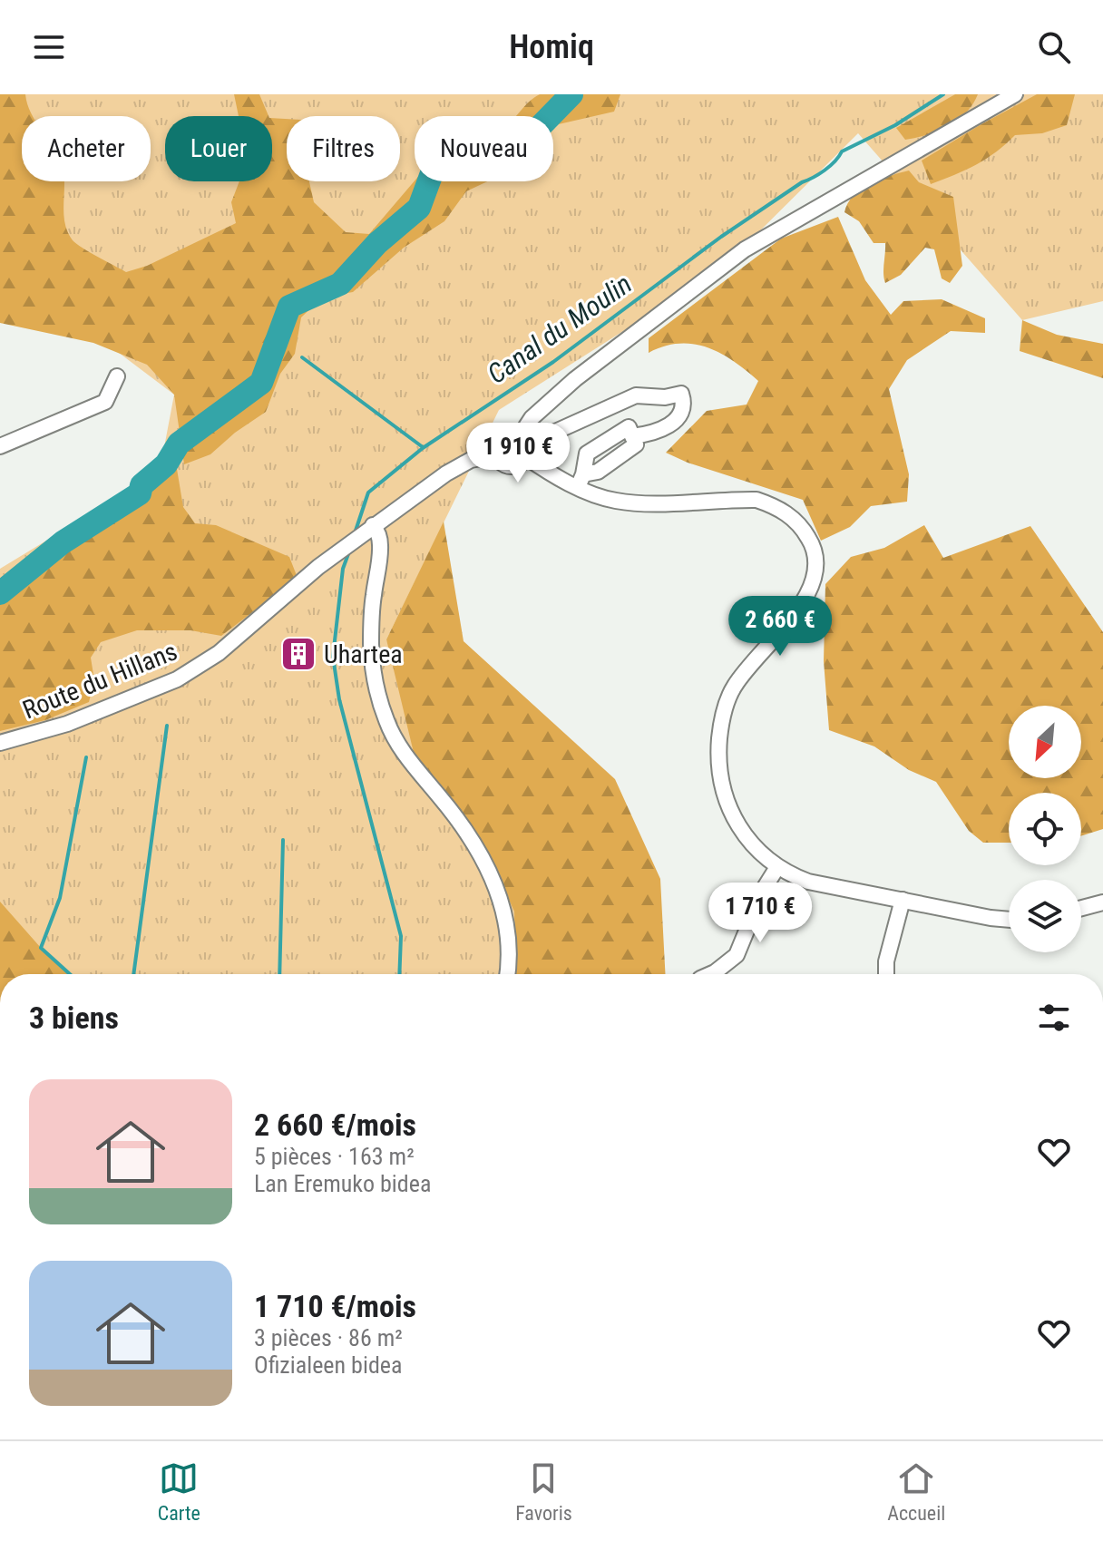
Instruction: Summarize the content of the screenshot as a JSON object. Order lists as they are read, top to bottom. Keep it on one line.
{"streets":{"street":["Route du Hillans"]},"water":["Canal du Moulin"],"places":{"building":["Uhartea"]},"north":"bottom left","page":{"header":"Homiq","chip":["Acheter","Louer","Filtres","Nouveau"],"price":["1 910 €","2 660 €","1 710 €"],"heading":"3 biens","list":[{"name":"2 660 €/mois","note":"5 pièces · 163 m² · Lan Eremuko bidea"},{"name":"1 710 €/mois","note":"3 pièces · 86 m² · Ofizialeen bidea"}],"tabs":["Carte","Favoris","Accueil"]}}
